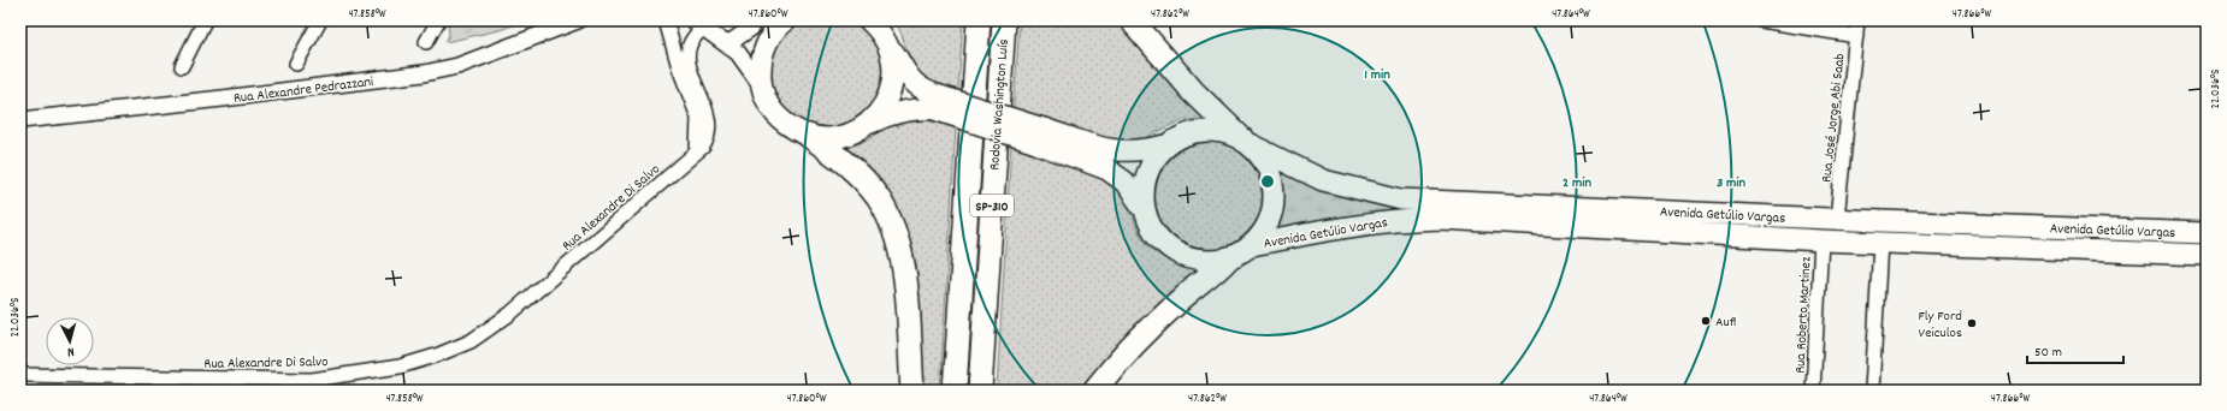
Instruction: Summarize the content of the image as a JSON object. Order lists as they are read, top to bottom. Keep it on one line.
{"streets":{"highway":["Rodovia Washington Luís","SP-310"],"main road":["Avenida Getúlio Vargas"],"street":["Rua Alexandre Pedrazzani","Rua José Jorge Abi Saab","Rua Alexandre Di Salvo","Rua Roberto Martinez"]},"crossings":[["Rua José Jorge Abi Saab","Avenida Getúlio Vargas"],["Avenida Getúlio Vargas","Rua Roberto Martinez"]],"places":["Aufi","Fly Ford Veiculos"],"scale_bar":"50 m","north":"bottom","coordinates":["47.858°W","47.860°W","47.862°W","47.864°W","47.866°W","22.036°S"],"rings":["1 min","2 min","3 min"]}
